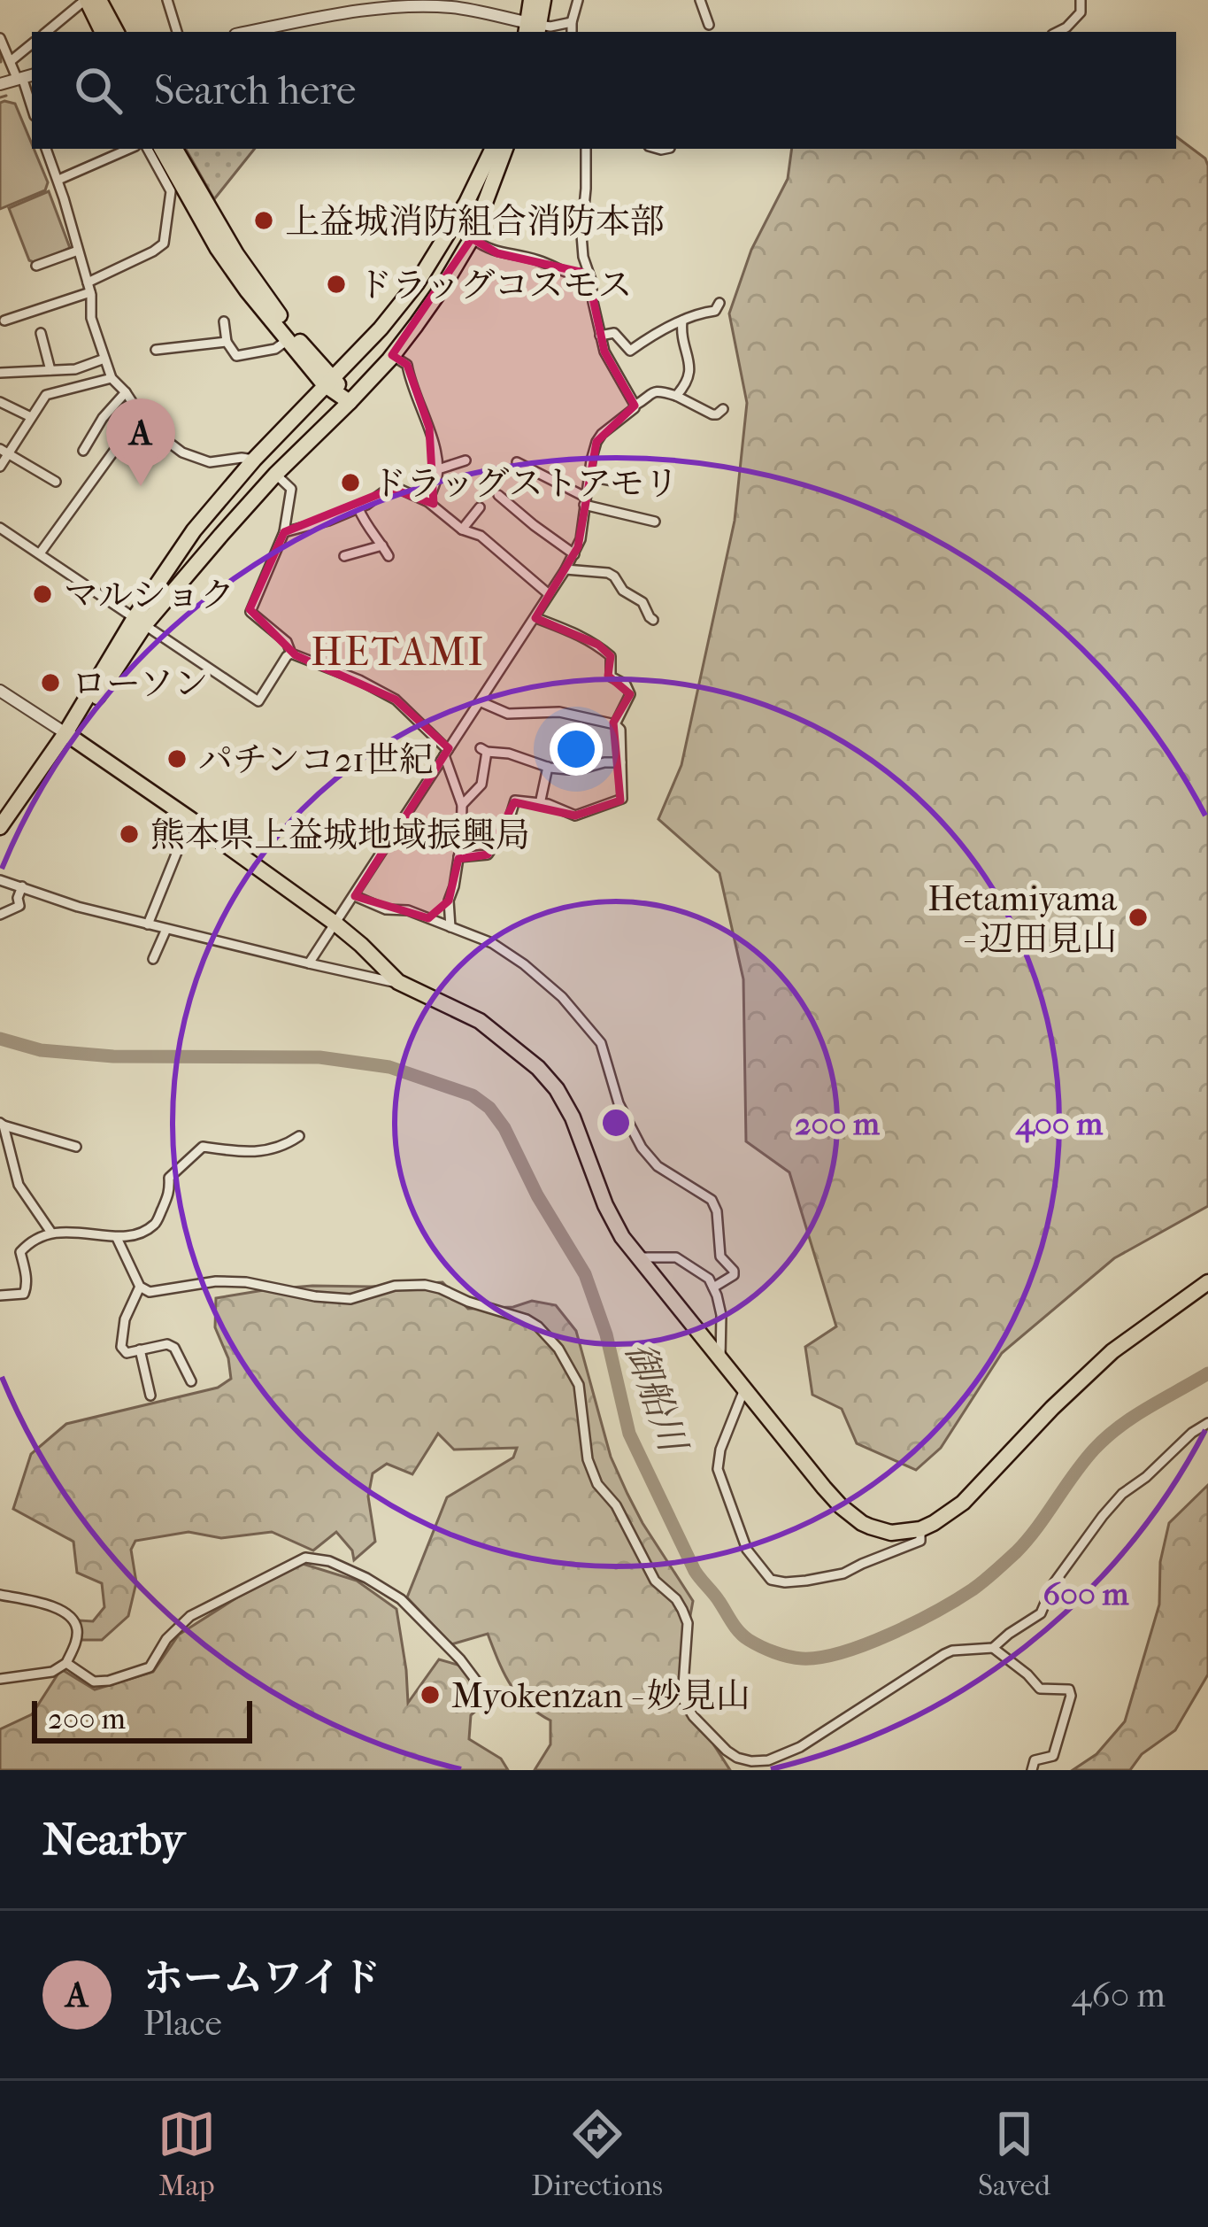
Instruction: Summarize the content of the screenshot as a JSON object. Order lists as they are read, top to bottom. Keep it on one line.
{"districts":["HETAMI"],"water":["御船川"],"places":["上益城消防組合消防本部","ドラッグコスモス","ドラッグストアモリ","マルショク","ローソン","パチンコ21世紀","熊本県上益城地域振興局","Hetamiyama - 辺田見山","Myokenzan - 妙見山"],"scale_bar":"200 m","page":{"search":"Search here","pins":"A","scale":"200 m","heading":"Nearby","list":[{"mark":"A","name":"ホームワイド","note":"Place","value":"460 m"}],"nav":["Map","Directions","Saved"]},"rings":["200 m","400 m","600 m"]}
